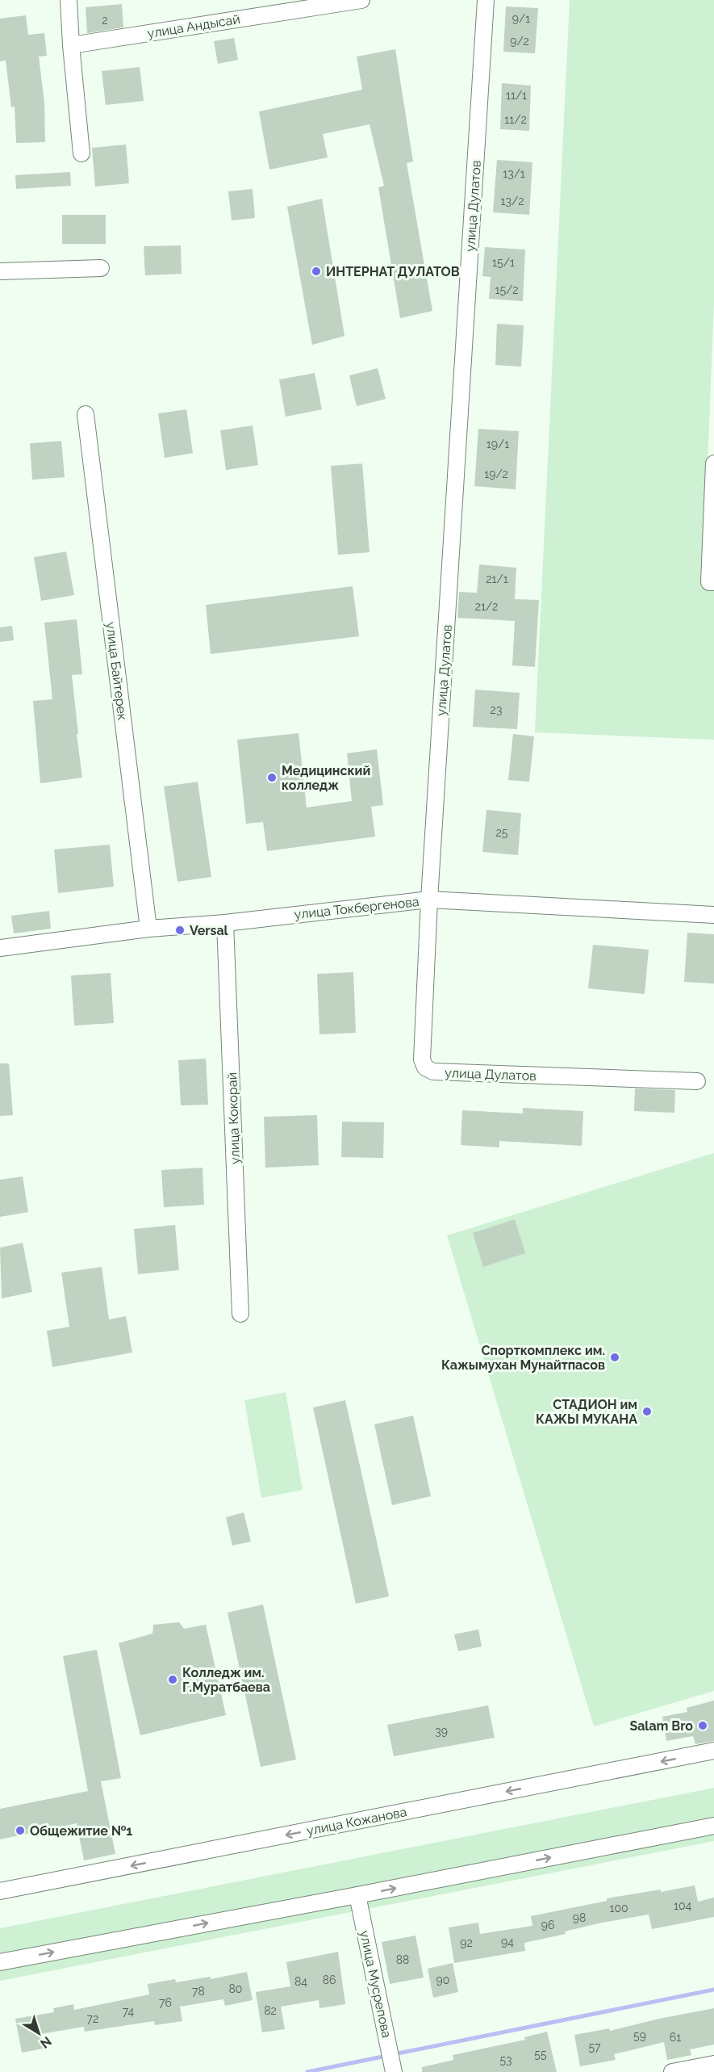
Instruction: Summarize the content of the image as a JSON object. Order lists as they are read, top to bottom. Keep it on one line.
{"streets":{"street":["улица Андысай","улица Дулатов","улица Байтерек","улица Токбергенова","улица Кокорай","улица Кожанова","улица Мусрепова"]},"crossings":[["улица Дулатов","улица Токбергенова"],["улица Байтерек","улица Токбергенова"],["улица Токбергенова","улица Кокорай"]],"places":["ИНТЕРНАТ ДУЛАТОВ","Медицинский колледж","Versal","Спорткомплекс им. Кажымухан Мунайтпасов","СТАДИОН им КАЖЫ МУКАНА","Колледж им. Г.Муратбаева","Salam Bro","Общежитие №1"],"house_numbers":["9/1","2","9/2","11/1","11/2","13/1","13/2","15/1","15/2","19/1","19/2","21/1","21/2","23","25","39","104","100","98","96","94","92","88","86","90","84","80","78","76","82","74","72","59","61","57","55","53"],"north":"bottom right"}
